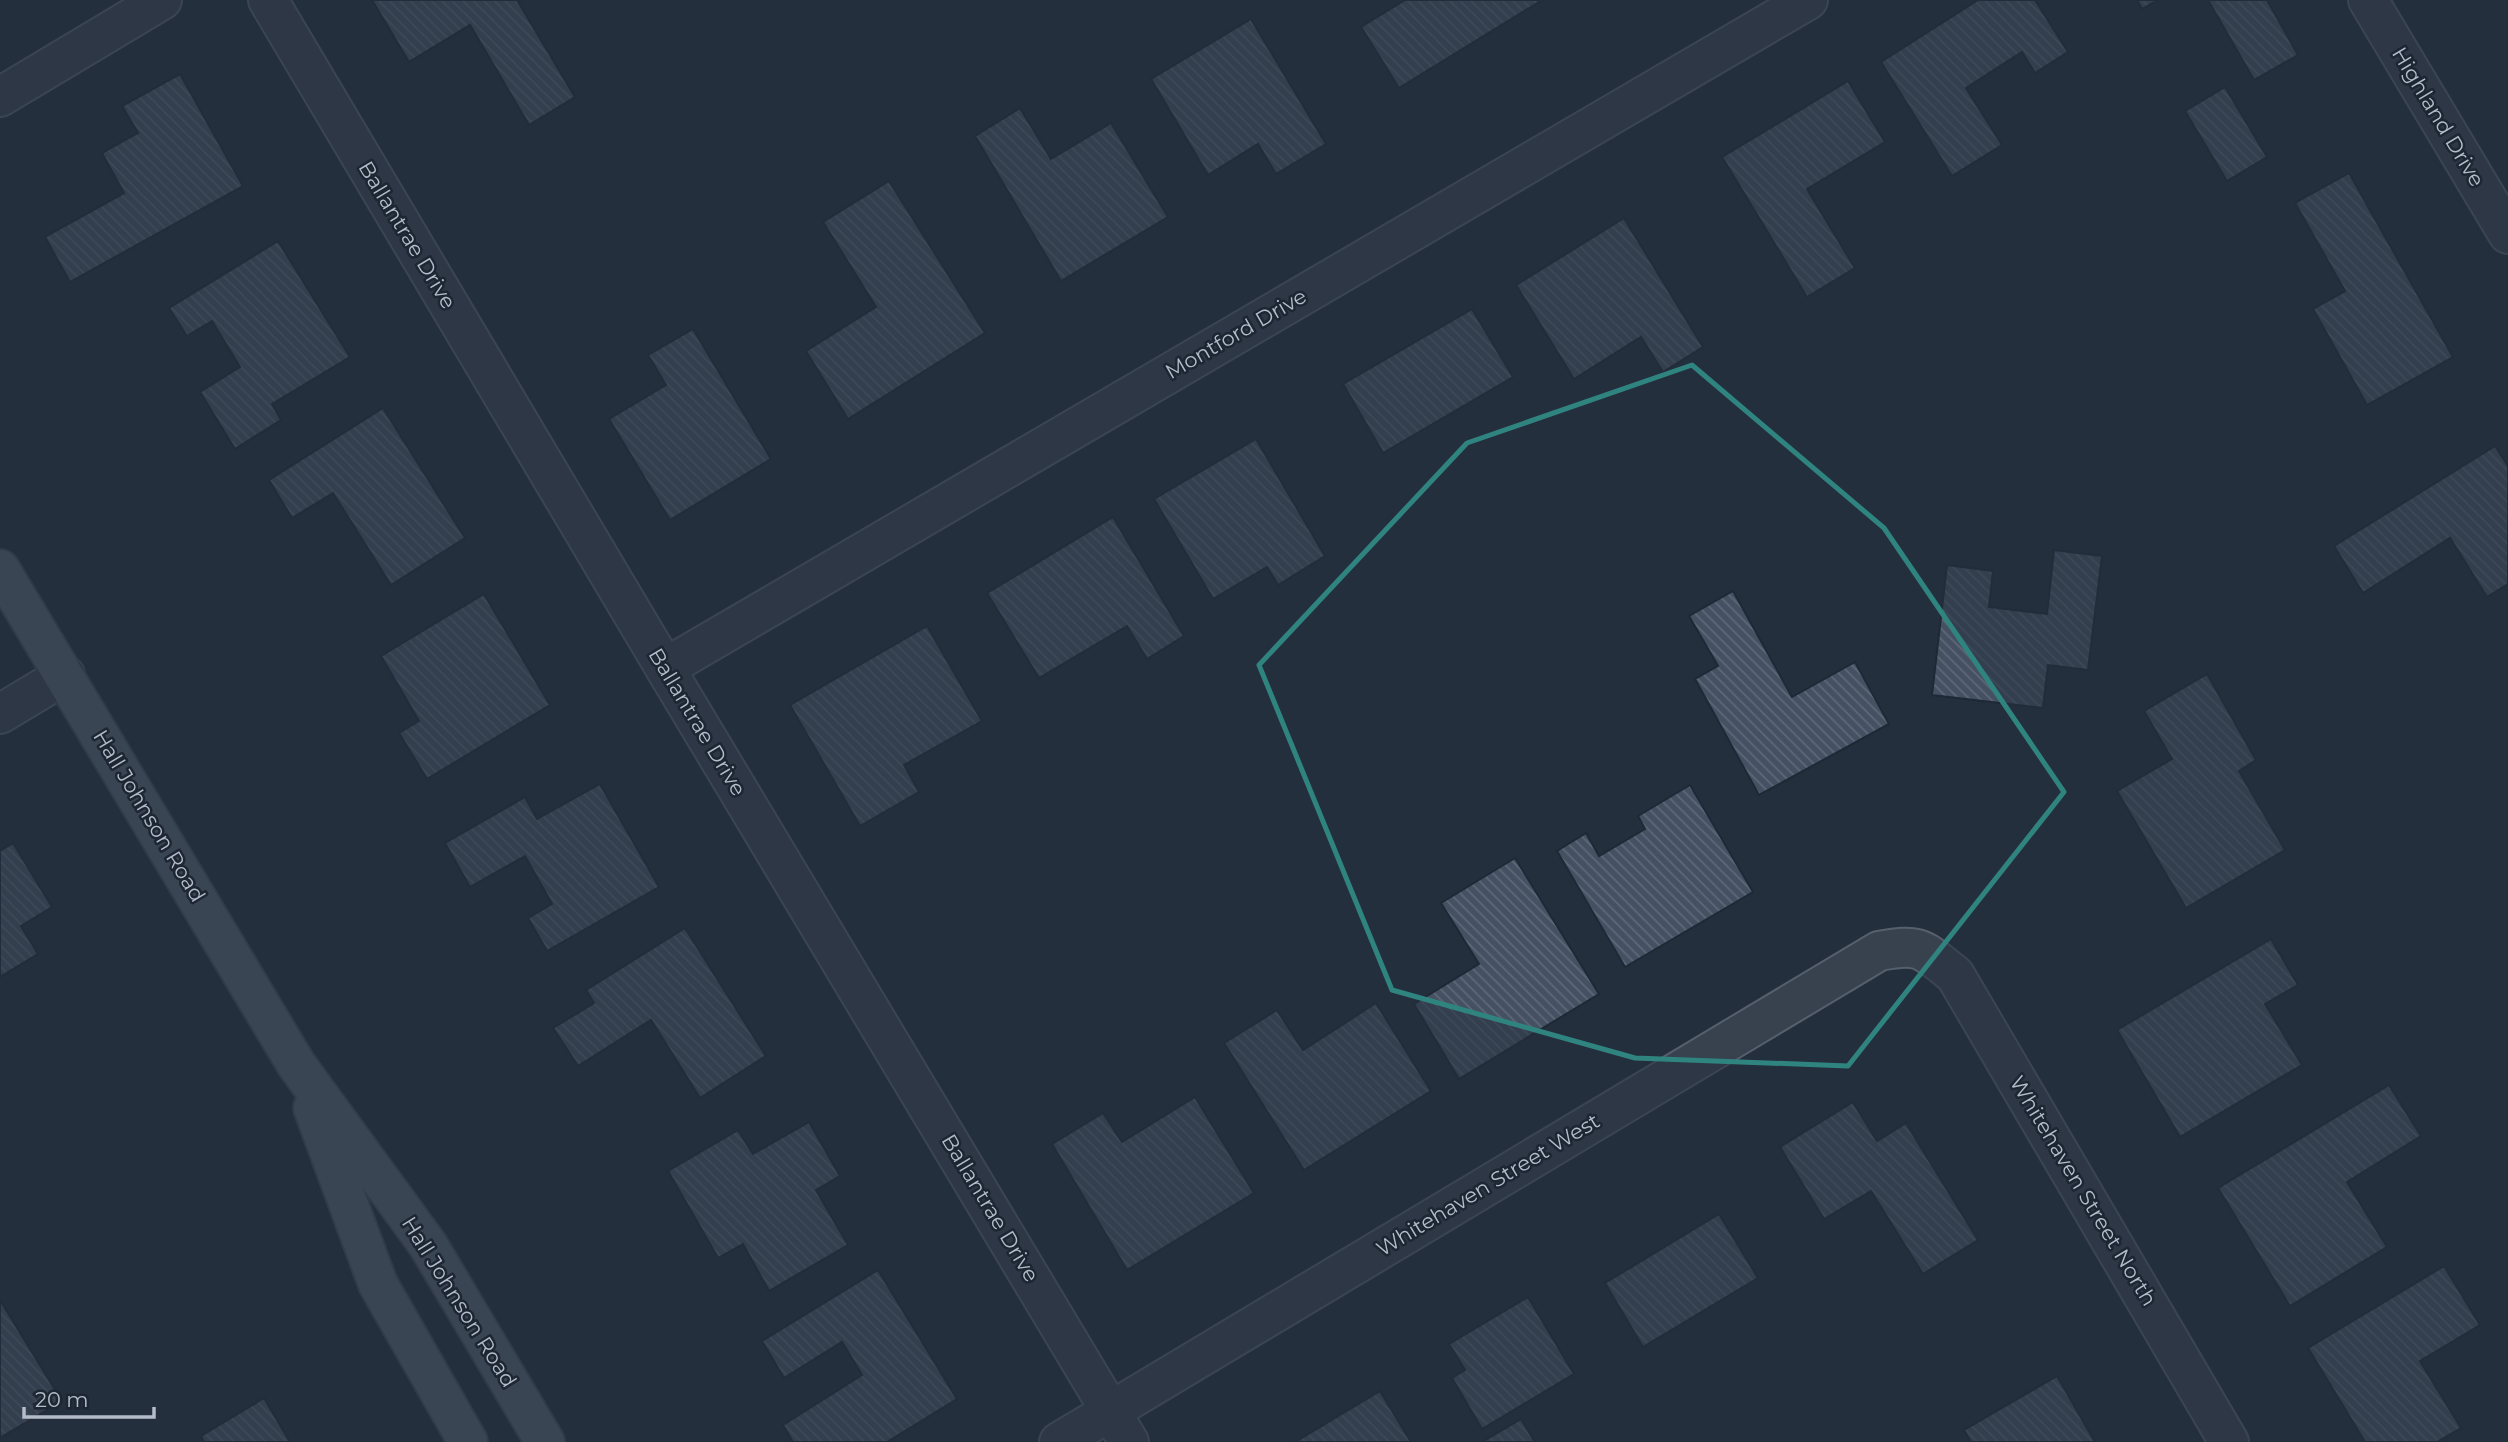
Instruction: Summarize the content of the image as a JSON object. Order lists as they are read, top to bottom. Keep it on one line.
{"streets":{"main road":["Hall Johnson Road"],"street":["Highland Drive","Ballantrae Drive","Montford Drive","Whitehaven Street West","Whitehaven Street North"]},"crossings":[["Ballantrae Drive","Montford Drive"],["Ballantrae Drive","Whitehaven Street West"],["Whitehaven Street West","Whitehaven Street North"]],"scale_bar":"20 m"}
